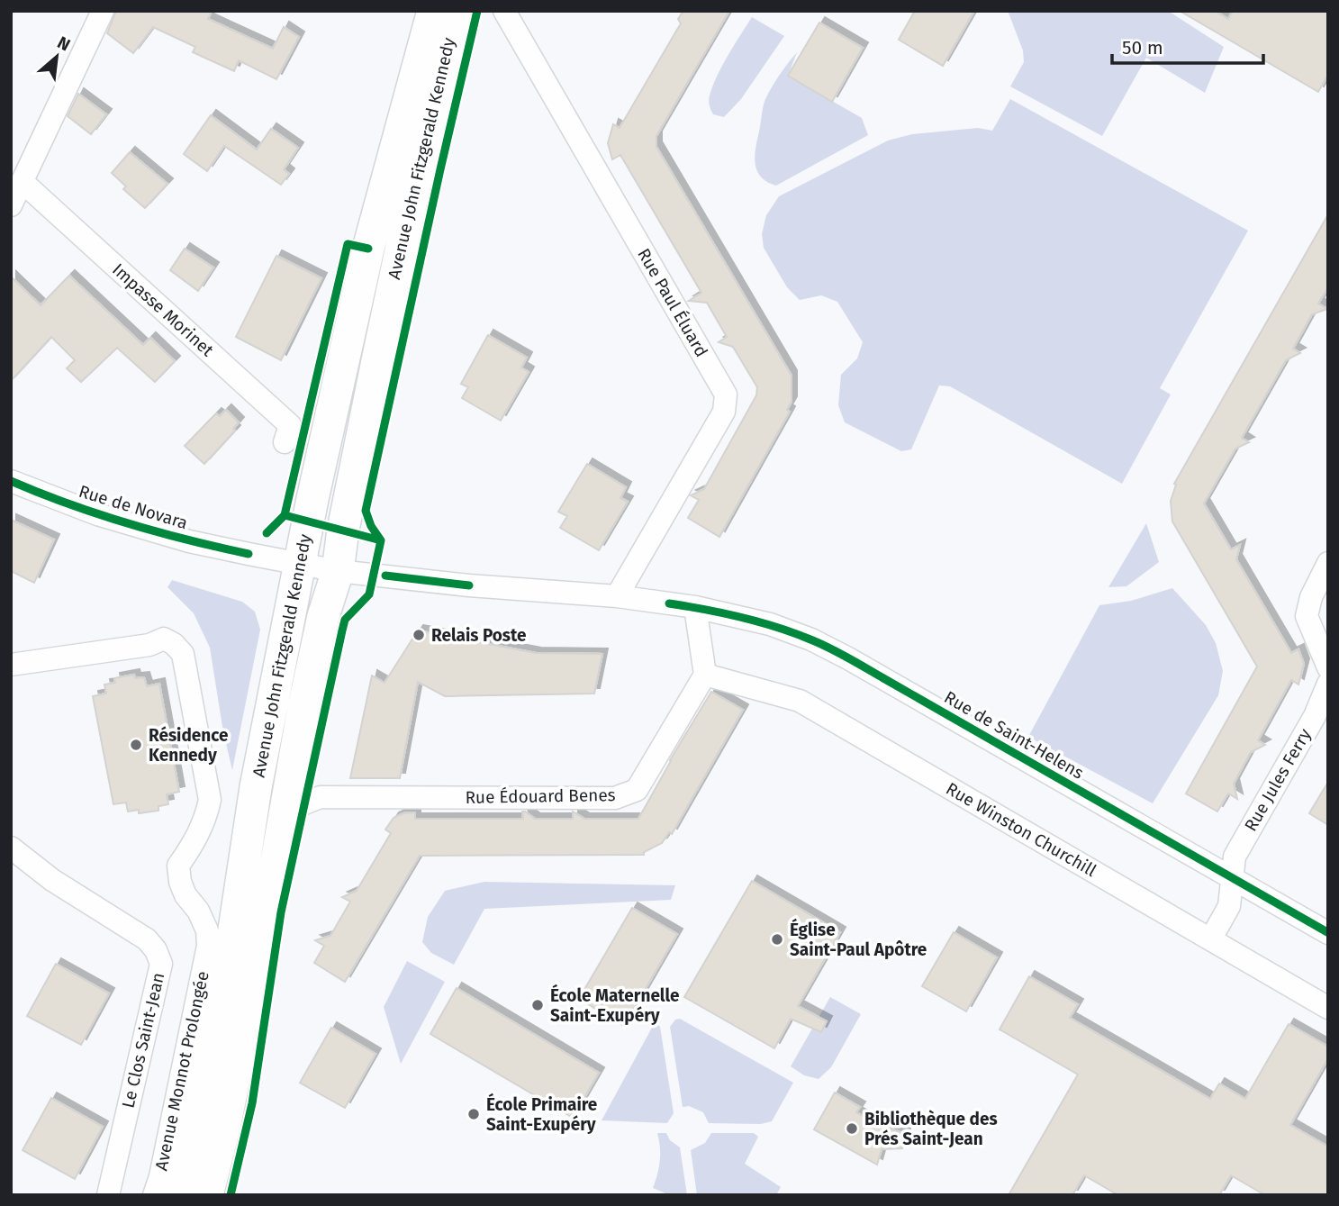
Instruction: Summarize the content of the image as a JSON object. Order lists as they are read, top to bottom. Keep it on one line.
{"streets":{"main road":["Avenue John Fitzgerald Kennedy"],"street":["Rue Paul Éluard","Impasse Morinet","Rue de Novara","Rue de Saint-Helens","Rue Jules Ferry","Rue Édouard Benes","Rue Winston Churchill","Le Clos Saint-Jean","Avenue Monnot Prolongée"]},"crossings":[["Avenue John Fitzgerald Kennedy","Rue de Novara"],["Avenue John Fitzgerald Kennedy","Rue de Saint-Helens"],["Avenue John Fitzgerald Kennedy","Rue Édouard Benes"],["Rue Paul Éluard","Rue de Saint-Helens"],["Rue de Novara","Rue de Saint-Helens"],["Rue de Saint-Helens","Rue Jules Ferry"],["Rue Jules Ferry","Rue Winston Churchill"],["Rue Édouard Benes","Rue Winston Churchill"]],"places":["Relais Poste","Résidence Kennedy","Église Saint-Paul Apôtre","École Maternelle Saint-Exupéry","École Primaire Saint-Exupéry","Bibliothèque des Prés Saint-Jean"],"scale_bar":"50 m","north":"top right"}
